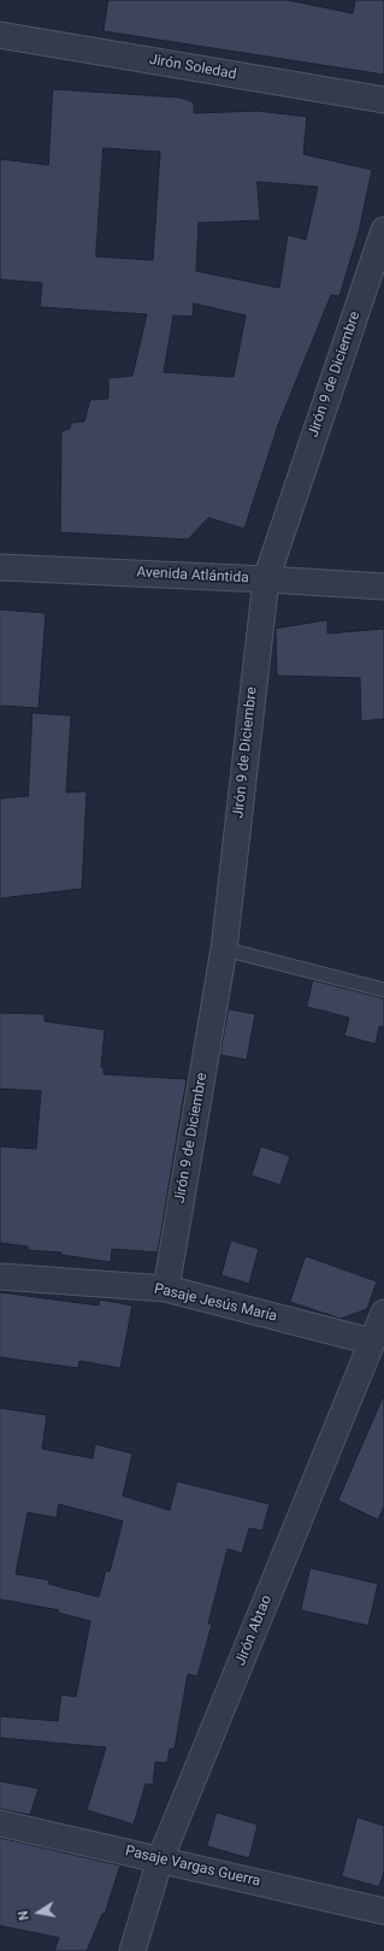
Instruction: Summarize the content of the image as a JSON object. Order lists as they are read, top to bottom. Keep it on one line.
{"streets":{"street":["Jirón Soledad","Jirón 9 de Diciembre","Avenida Atlántida","Pasaje Jesús María","Jirón Abtao","Pasaje Vargas Guerra"]},"crossings":[["Jirón 9 de Diciembre","Avenida Atlántida"],["Jirón 9 de Diciembre","Pasaje Jesús María"],["Pasaje Jesús María","Jirón Abtao"],["Jirón Abtao","Pasaje Vargas Guerra"]],"north":"left"}
